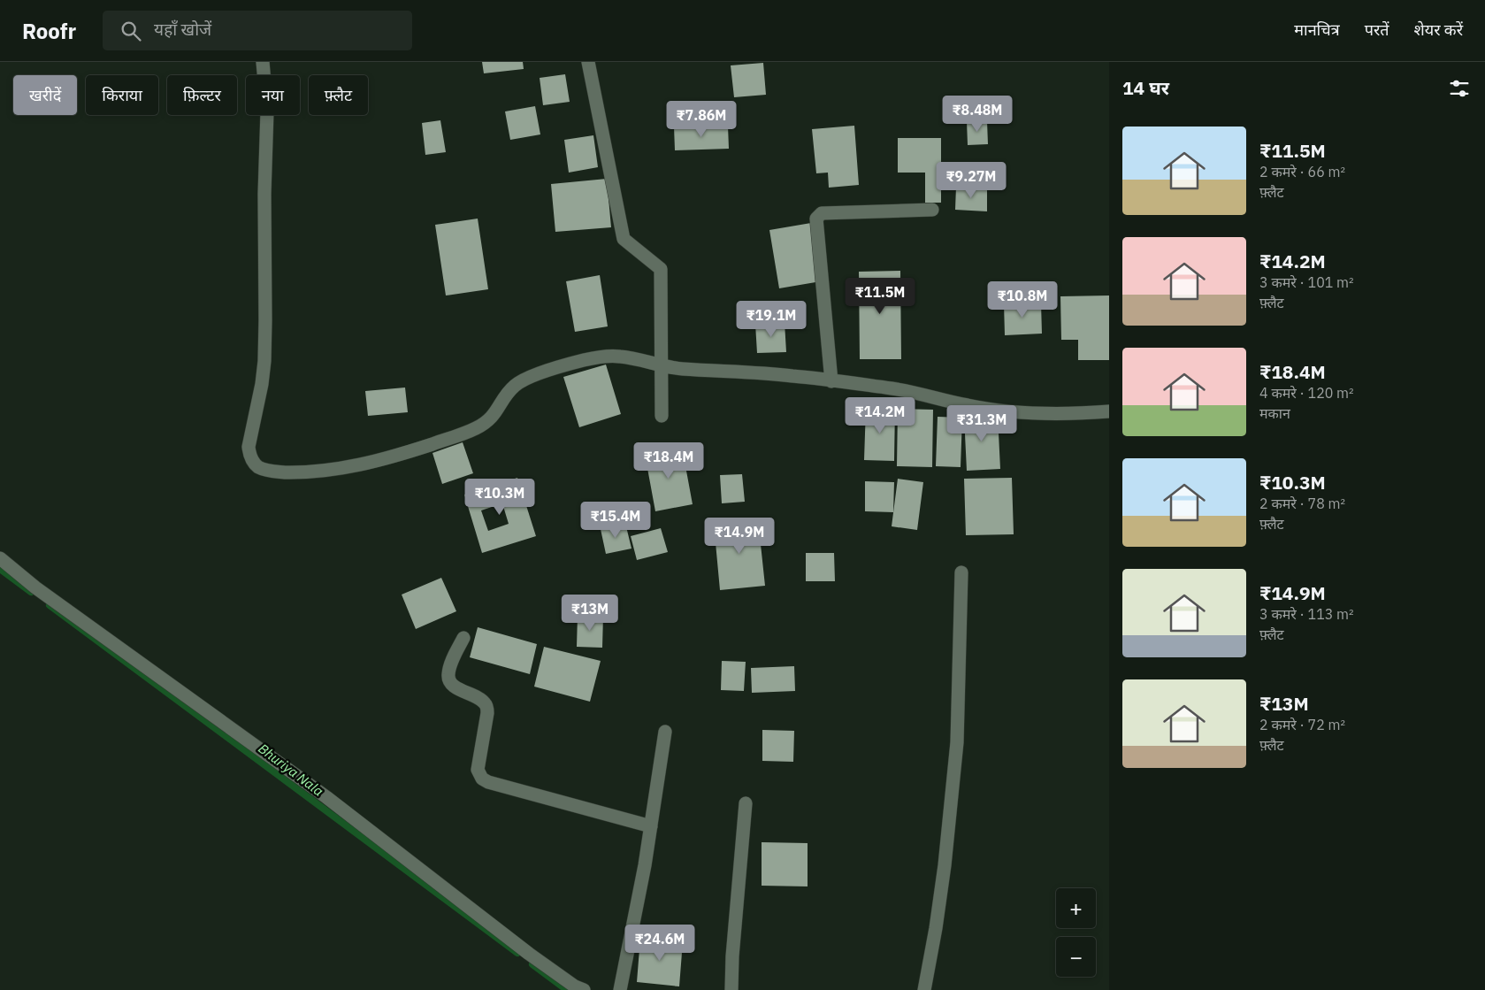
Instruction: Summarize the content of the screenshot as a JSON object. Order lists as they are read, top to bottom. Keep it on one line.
{"water":["Bhuriya Nala"],"page":{"header":"Roofr","search":"यहाँ खोजें","nav":["मानचित्र","परतें","शेयर करें"],"heading":"14 घर","chip":["खरीदें","किराया","फ़िल्टर","नया","फ़्लैट"],"price":["₹8.48M","₹7.86M","₹9.27M","₹11.5M","₹10.8M","₹19.1M","₹14.2M","₹31.3M","₹18.4M","₹10.3M","₹15.4M","₹14.9M","₹13M","₹24.6M"],"list":[{"name":"₹11.5M","note":"2 कमरे · 66 m² · फ़्लैट"},{"name":"₹14.2M","note":"3 कमरे · 101 m² · फ़्लैट"},{"name":"₹18.4M","note":"4 कमरे · 120 m² · मकान"},{"name":"₹10.3M","note":"2 कमरे · 78 m² · फ़्लैट"},{"name":"₹14.9M","note":"3 कमरे · 113 m² · फ़्लैट"},{"name":"₹13M","note":"2 कमरे · 72 m² · फ़्लैट"}],"map_buttons":["+","−"]}}
